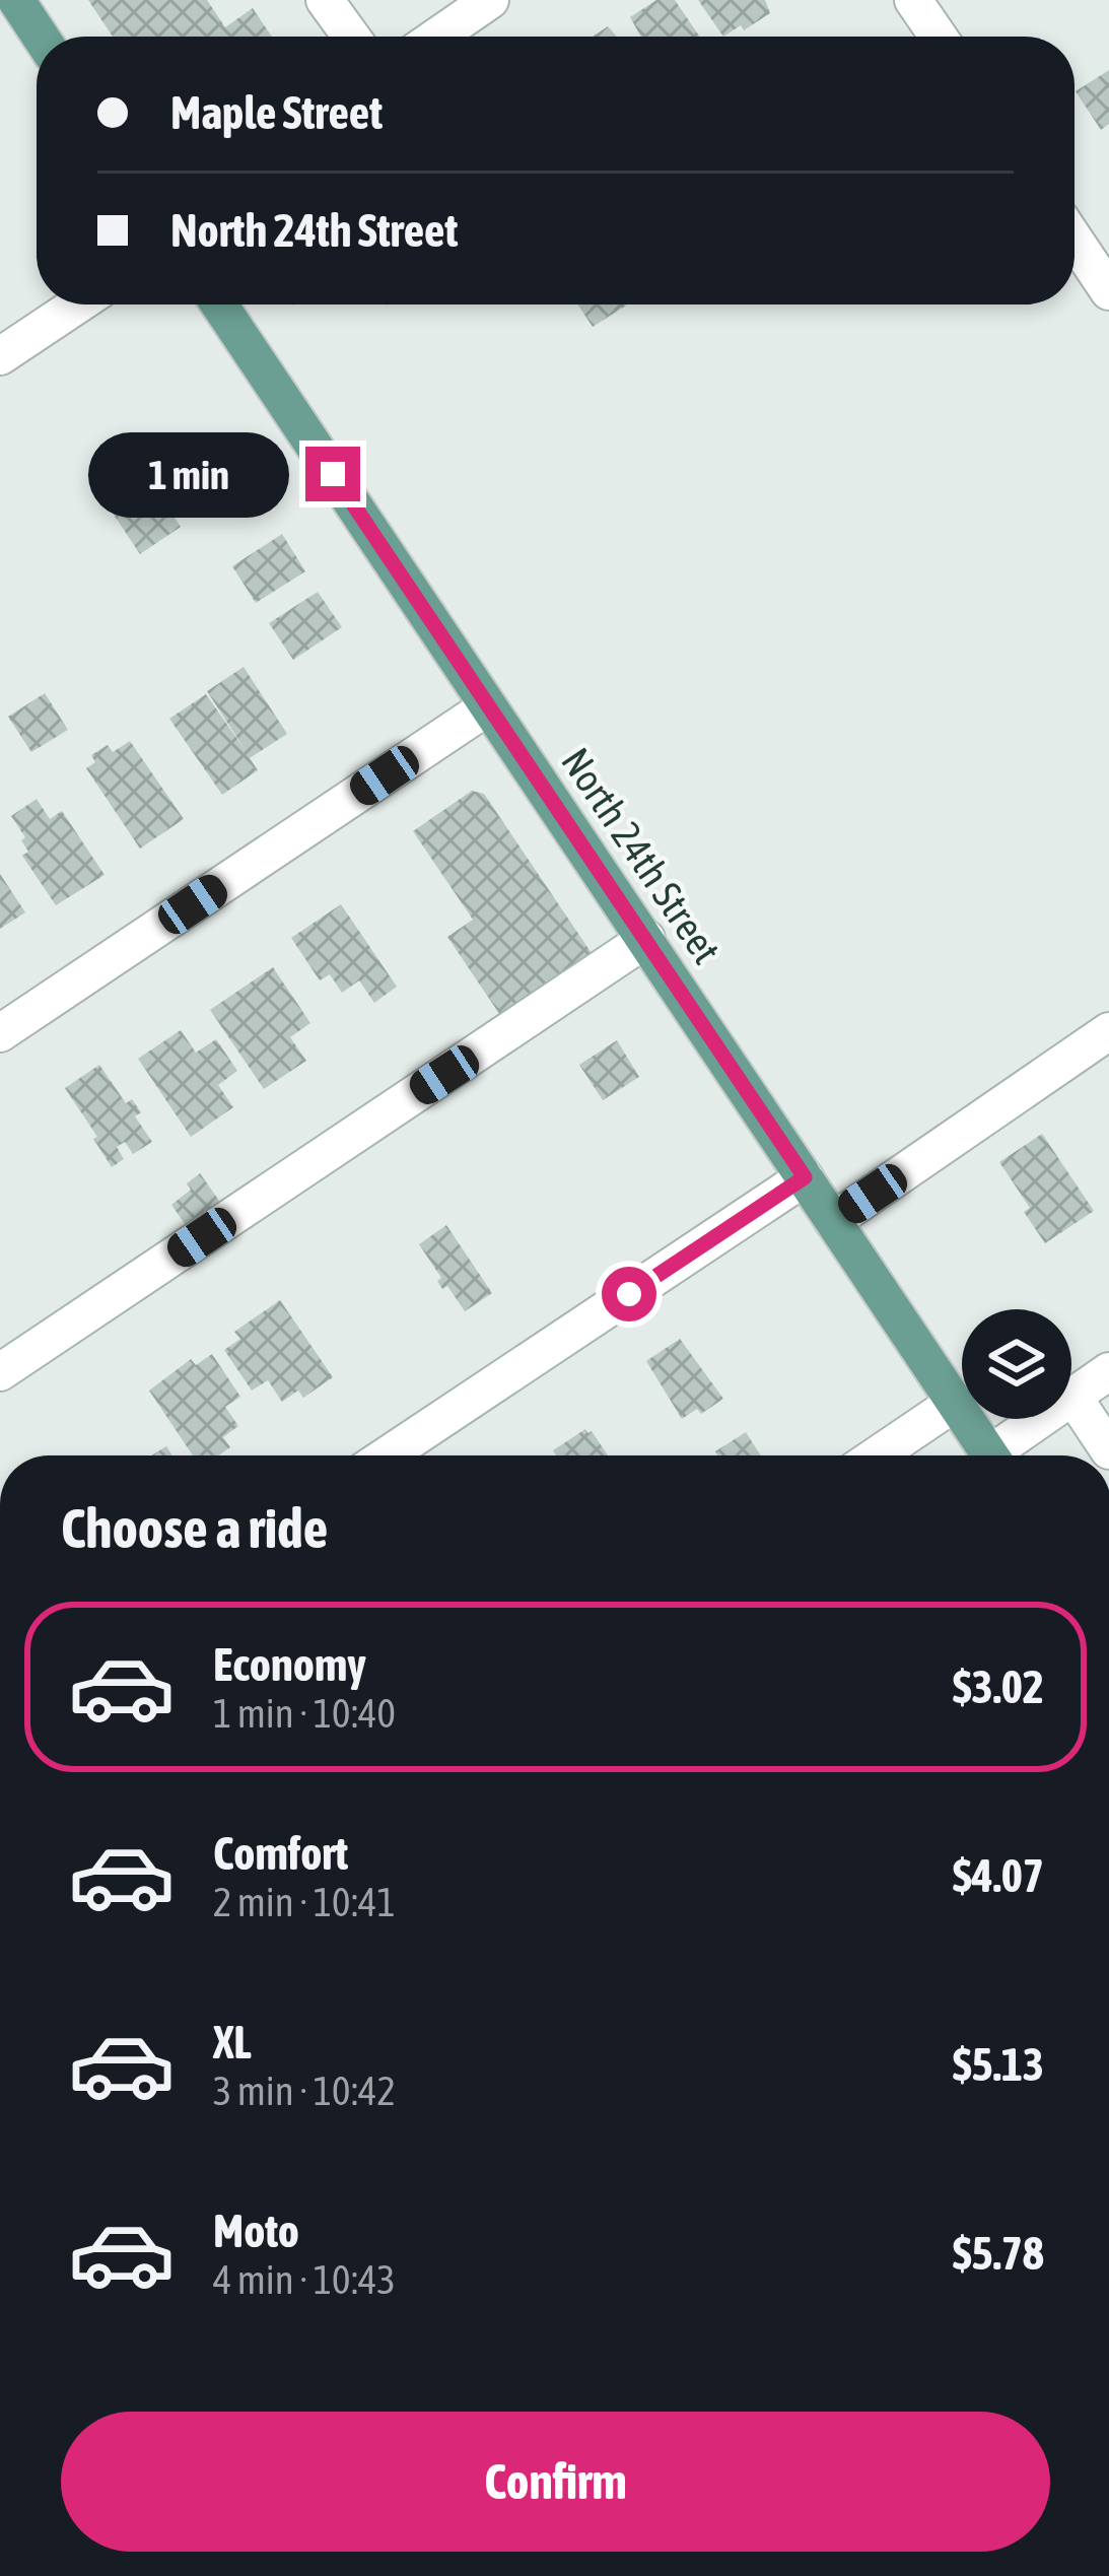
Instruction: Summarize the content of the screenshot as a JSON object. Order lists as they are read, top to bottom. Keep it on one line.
{"streets":{"main road":["North 24th Street"]},"page":{"banner":["Maple Street","North 24th Street"],"bubble":"1 min","heading":"Choose a ride","list":[{"name":"Economy","note":"1 min · 10:40","value":"$3.02"},{"name":"Comfort","note":"2 min · 10:41","value":"$4.07"},{"name":"XL","note":"3 min · 10:42","value":"$5.13"},{"name":"Moto","note":"4 min · 10:43","value":"$5.78"}],"buttons":"Confirm"}}
